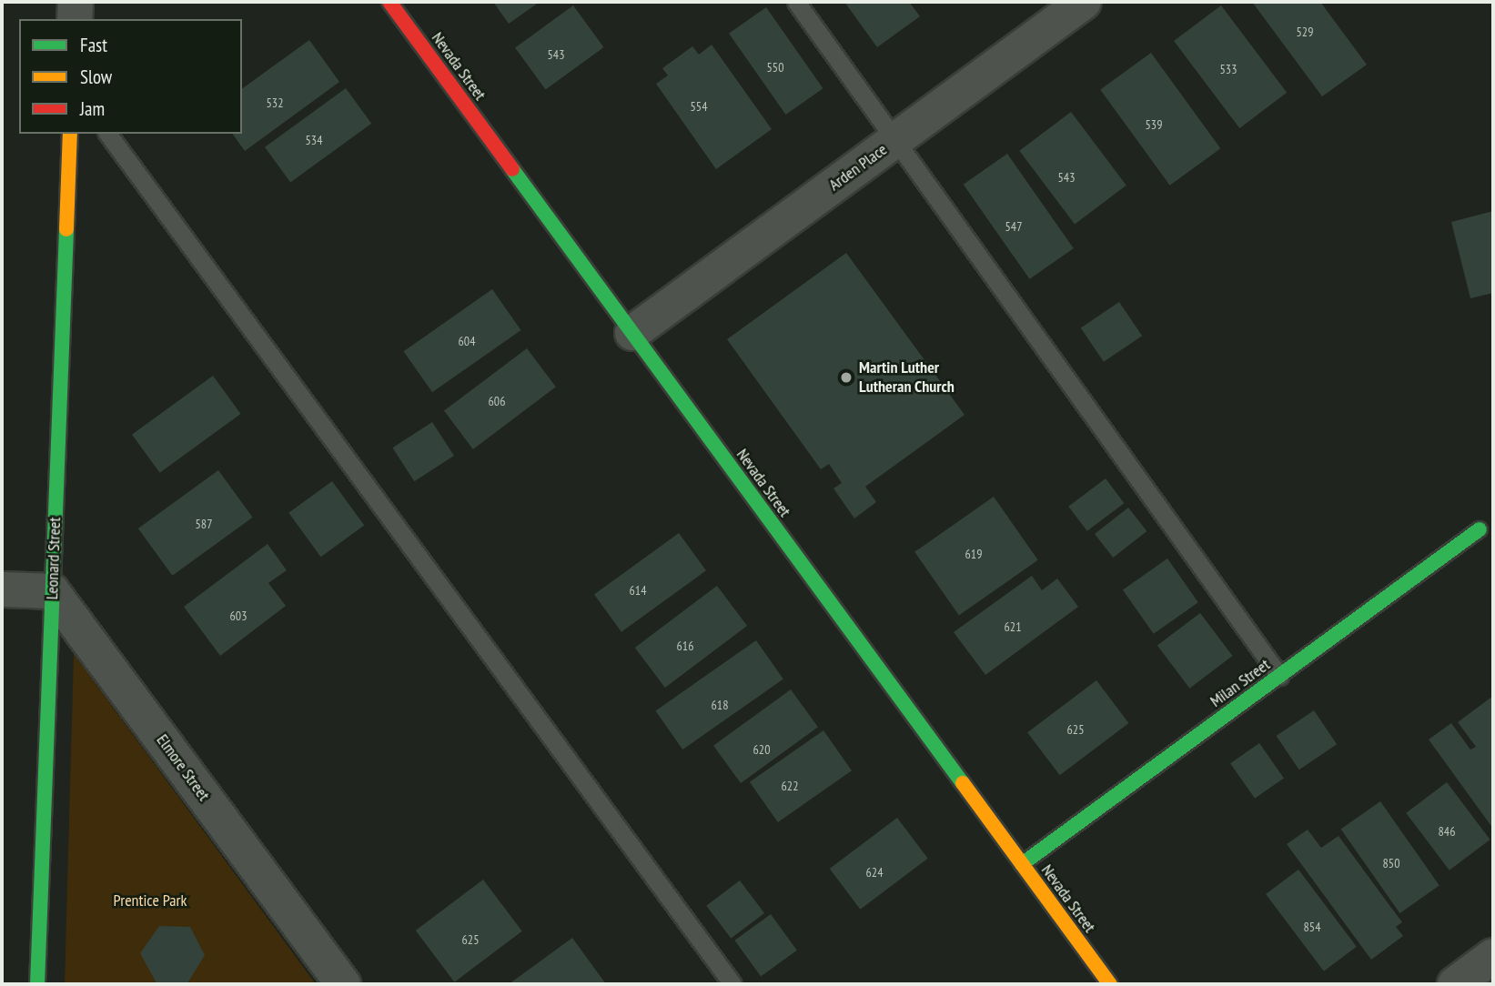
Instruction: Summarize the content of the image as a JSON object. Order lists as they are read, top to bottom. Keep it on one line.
{"streets":{"street":["Nevada Street","Arden Place","Leonard Street","Milan Street","Elmore Street"]},"crossings":[["Nevada Street","Arden Place"],["Nevada Street","Milan Street"],["Leonard Street","Elmore Street"]],"parks":["Prentice Park"],"places":["Martin Luther Lutheran Church"],"house_numbers":["529","543","550","533","532","554","539","534","543","547","604","606","587","619","614","603","621","616","618","625","620","622","846","850","624","854","625"],"legend":["Fast","Slow","Jam"]}
